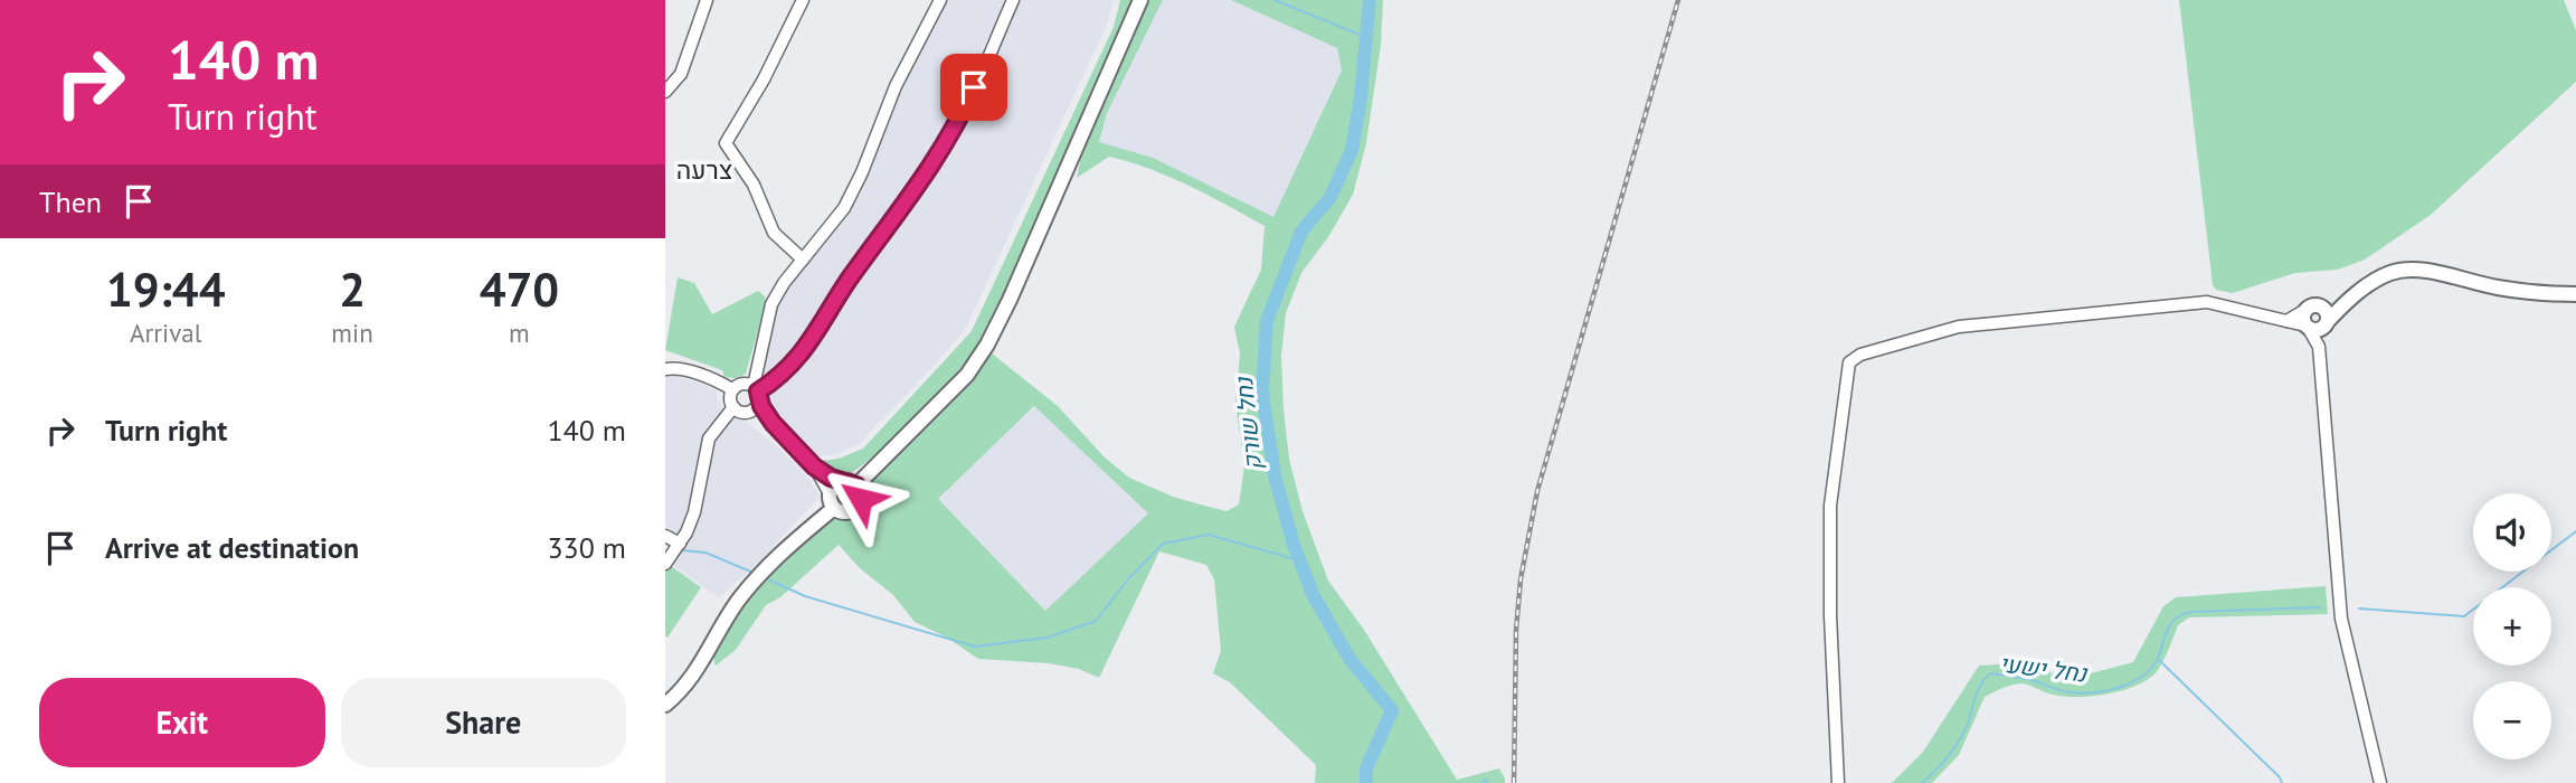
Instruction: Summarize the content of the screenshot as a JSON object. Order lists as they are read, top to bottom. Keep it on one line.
{"districts":["צרעה"],"water":["נחל שורק","נחל ישעי"],"page":{"turn":["140 m","Turn right"],"then":"Then","eta":["19:44","Arrival","2","min","470","m"],"list":[{"name":"Turn right","value":"140 m"},{"name":"Arrive at destination","value":"330 m"}],"map_buttons":["+","−"],"buttons":["Exit","Share"]}}
